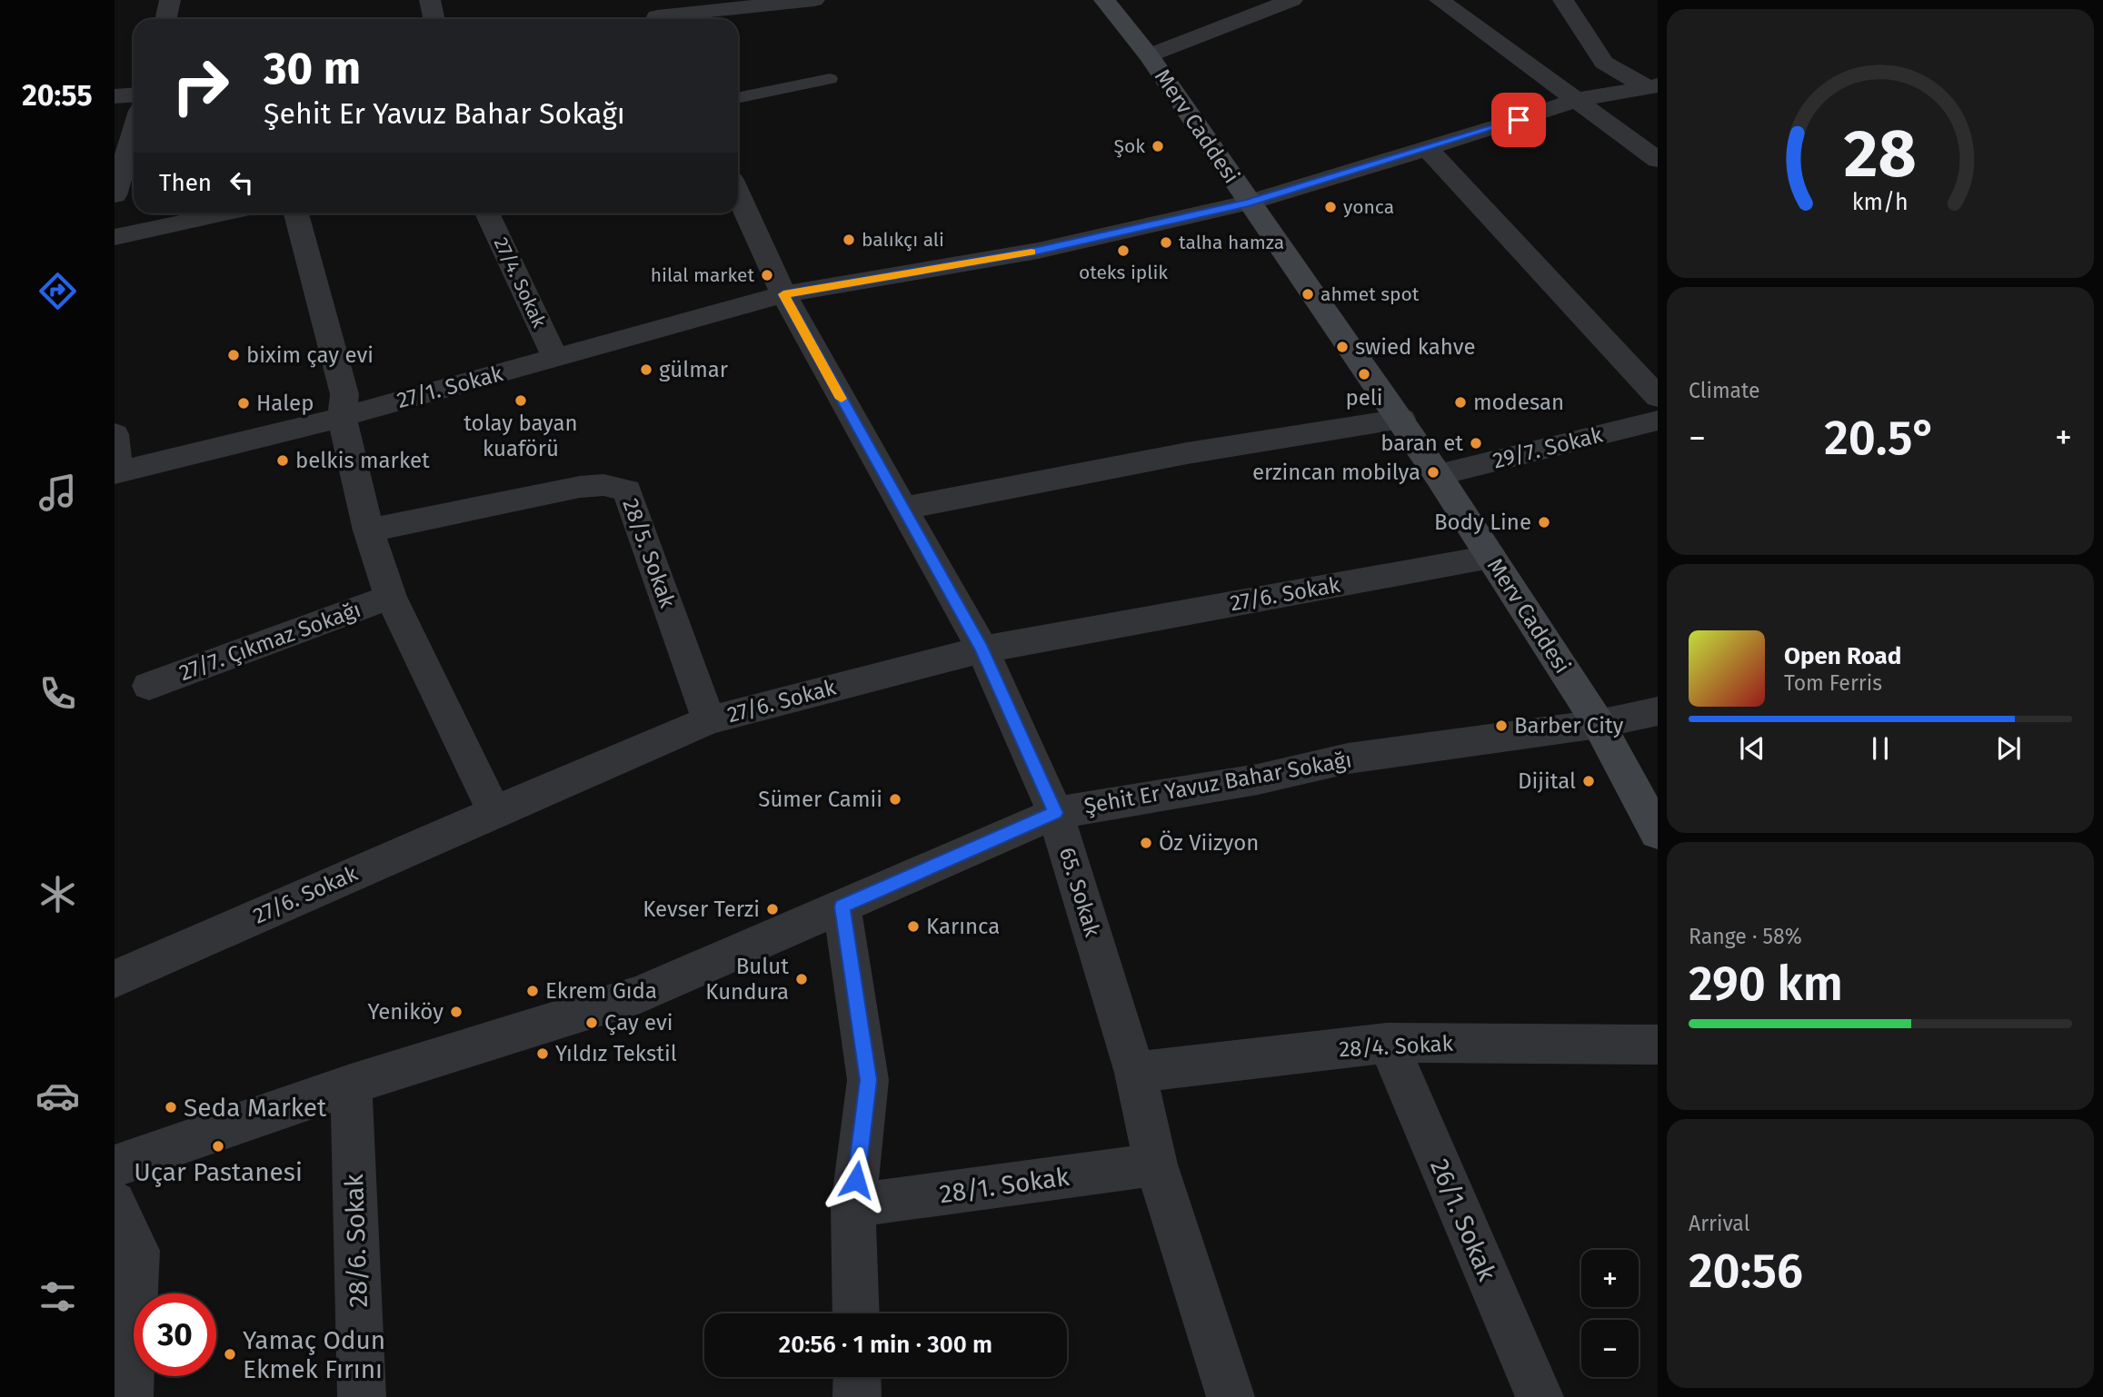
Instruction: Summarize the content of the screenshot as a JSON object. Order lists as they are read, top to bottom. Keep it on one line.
{"streets":{"main road":["Merv Caddesi"],"street":["27/4. Sokak","27/1. Sokak","29/7. Sokak","28/5. Sokak","27/6. Sokak","27/7. Çıkmaz Sokağı","Şehit Er Yavuz Bahar Sokağı","65. Sokak","28/4. Sokak","28/1. Sokak","26/1. Sokak","28/6. Sokak"]},"crossings":[["Merv Caddesi","27/1. Sokak"],["Merv Caddesi","29/7. Sokak"],["Merv Caddesi","27/6. Sokak"],["Merv Caddesi","Şehit Er Yavuz Bahar Sokağı"],["27/4. Sokak","27/1. Sokak"],["27/1. Sokak","65. Sokak"],["28/5. Sokak","27/6. Sokak"],["27/6. Sokak","65. Sokak"],["Şehit Er Yavuz Bahar Sokağı","65. Sokak"],["Şehit Er Yavuz Bahar Sokağı","28/6. Sokak"],["65. Sokak","28/4. Sokak"],["65. Sokak","28/1. Sokak"],["28/4. Sokak","26/1. Sokak"]],"places":["Şok","yonca","balıkçı ali","talha hamza","oteks iplik","hilal market","ahmet spot","swied kahve","bixim çay evi","gülmar","peli","tolay bayan kuaförü","modesan","Halep","baran et","belkis market","erzincan mobilya","Body Line","Barber City","Dijital","Sümer Camii","Öz Viizyon","Kevser Terzi","Karınca","Bulut Kundura","Ekrem Gıda","Yeniköy","Çay evi","Yıldız Tekstil","Seda Market","Uçar Pastanesi","Yamaç Odun Ekmek Fırını"],"page":{"tabs":"20:55","turn":["30 m","Şehit Er Yavuz Bahar Sokağı"],"then":"Then","tile":["Climate",["Range · 58%","290 km"],["Arrival","20:56"]],"heat":["−","20.5°","+"],"song":["Open Road","Tom Ferris"],"map_buttons":["+","−"],"limit":"30","trip":"20:56 · 1 min · 300 m","gauge":["28","km/h"]}}
